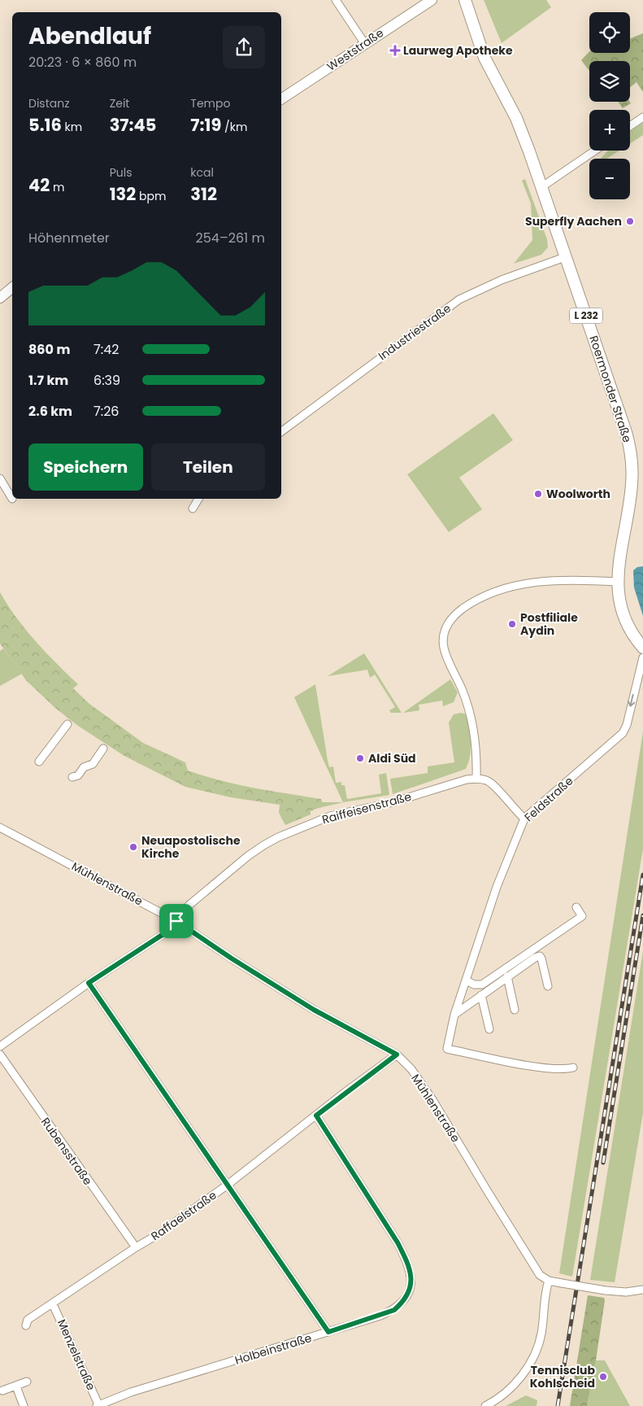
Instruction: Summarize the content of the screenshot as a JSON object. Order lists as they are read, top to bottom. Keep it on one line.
{"streets":{"main road":["Weststraße","L 232","Roermonder Straße"],"street":["Industriestraße","Feldstraße","Raiffeisenstraße","Mühlenstraße","Rubensstraße","Raffaelstraße","Holbeinstraße","Menzelstraße"]},"crossings":[["Industriestraße","Roermonder Straße"],["Raiffeisenstraße","Mühlenstraße"],["Mühlenstraße","Raffaelstraße"],["Rubensstraße","Raffaelstraße"],["Raffaelstraße","Holbeinstraße"],["Raffaelstraße","Menzelstraße"],["Holbeinstraße","Menzelstraße"]],"places":{"health":["Laurweg Apotheke"],"other":["Superfly Aachen","Woolworth","Postfiliale Aydin","Aldi Süd","Neuapostolische Kirche","Tennisclub Kohlscheid"]},"page":{"map_buttons":["+","−"],"heading":["Abendlauf","20:23 · 6 × 860 m"],"stats":[["Distanz","5.16 km"],["Zeit","37:45"],["Tempo","7:19 /km"],["42 m"],["Puls","132 bpm"],["kcal","312"]],"chart":["Höhenmeter","254–261 m"],"list":[{"name":"860 m","note":"7:42"},{"name":"1.7 km","note":"6:39"},{"name":"2.6 km","note":"7:26"}],"buttons":["Speichern","Teilen"]}}
